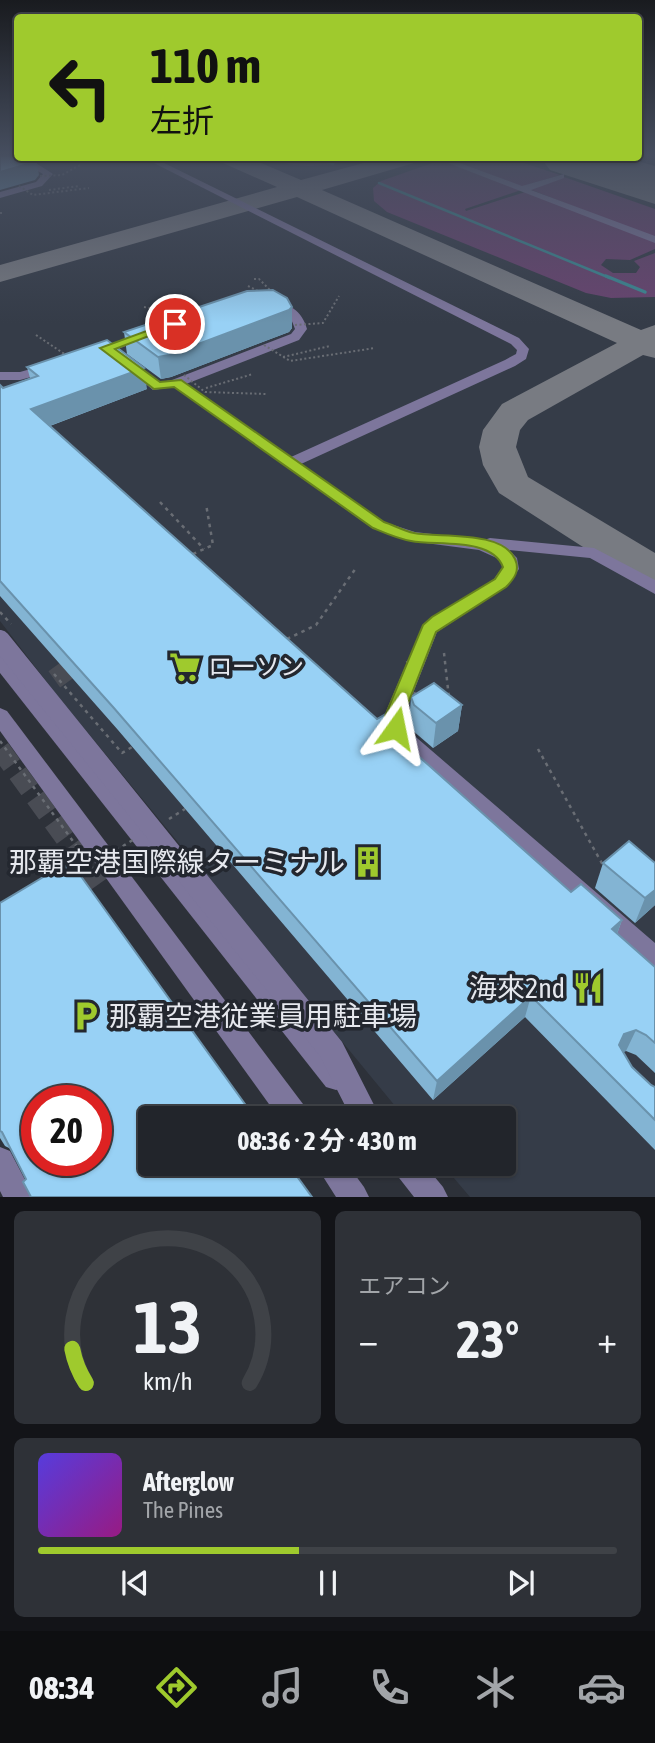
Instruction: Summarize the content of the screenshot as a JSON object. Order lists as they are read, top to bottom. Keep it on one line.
{"places":{"supermarket":["ローソン"],"building":["那覇空港国際線ターミナル"],"restaurant":["海來2nd"],"parking":["那覇空港従業員用駐車場"]},"page":{"turn":["110 m","左折"],"limit":"20","trip":"08:36 · 2 分 · 430 m","tile":"エアコン","heat":["−","23°","+"],"song":["Afterglow","The Pines"],"tabs":"08:34","gauge":["13","km/h"]}}
